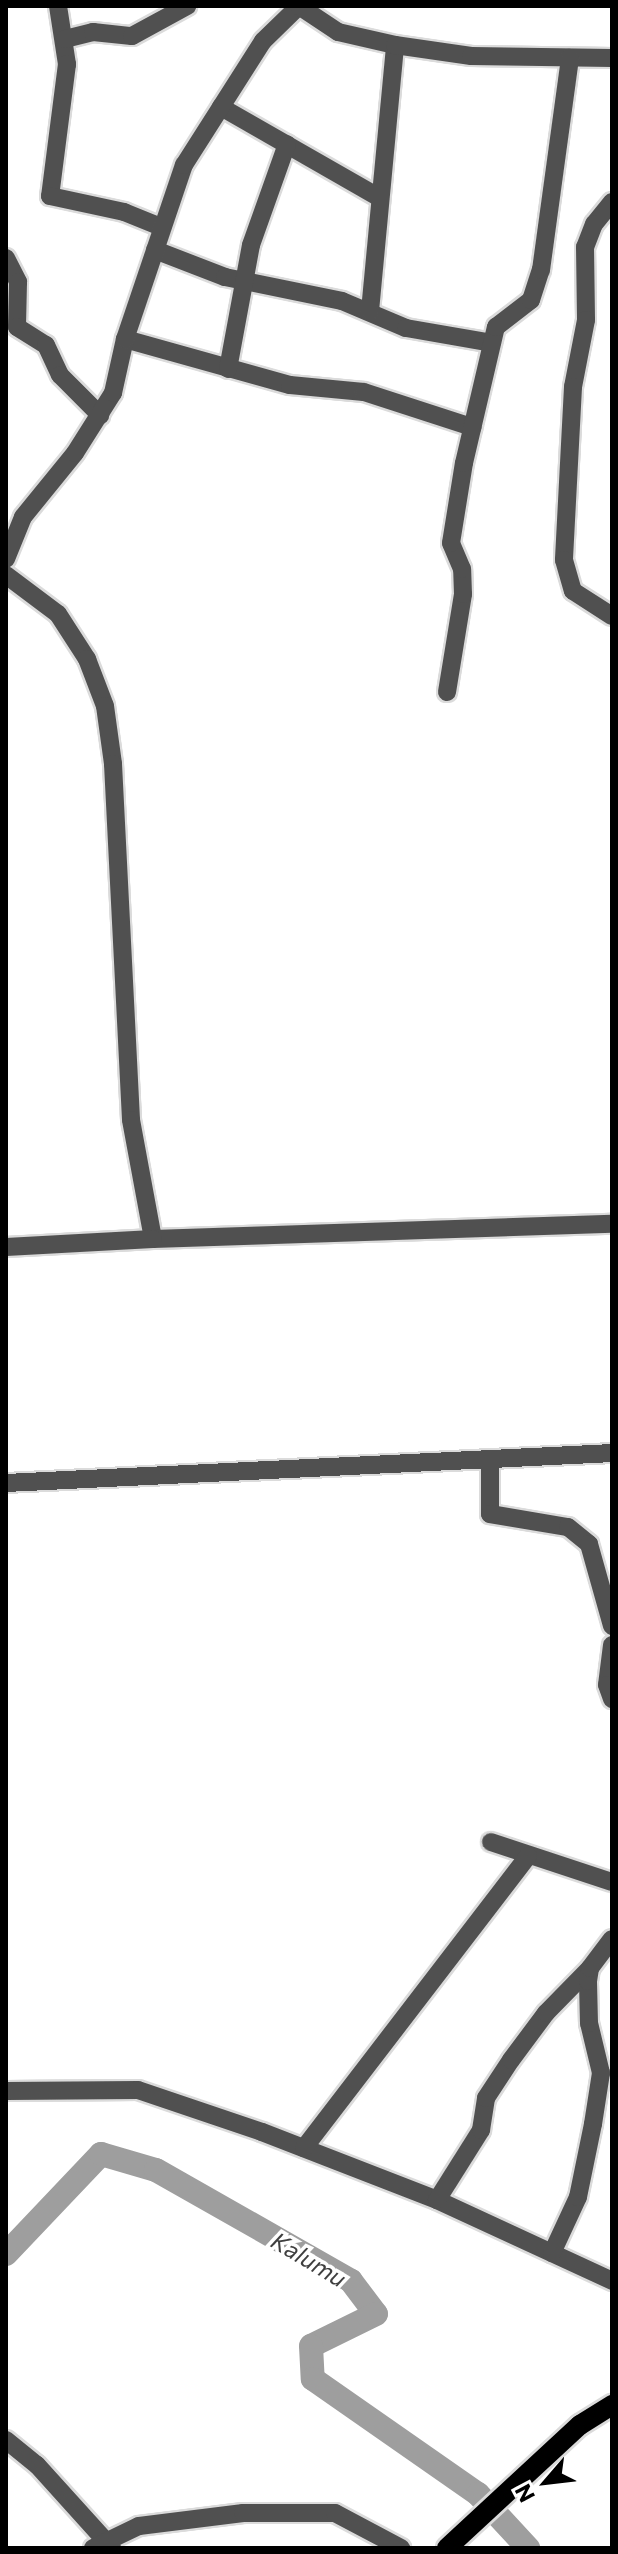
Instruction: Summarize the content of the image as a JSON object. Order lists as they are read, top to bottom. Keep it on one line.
{"water":["Kalumu"],"north":"bottom left"}
